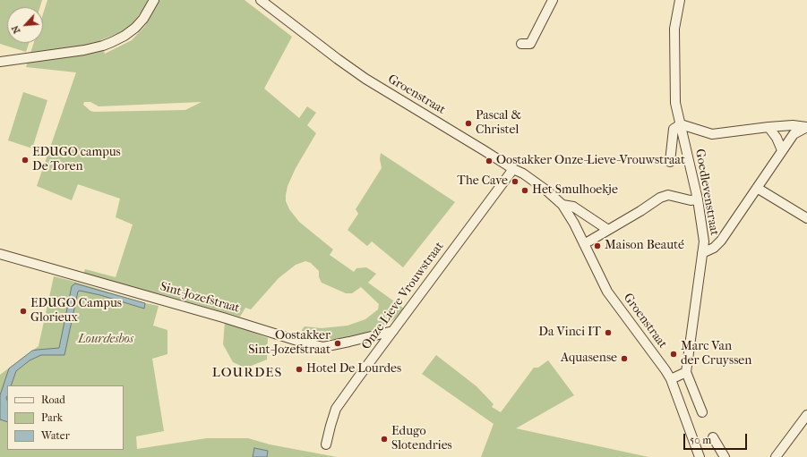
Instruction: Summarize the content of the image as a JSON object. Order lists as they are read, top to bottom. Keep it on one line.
{"streets":{"street":["Groenstraat","Goedlevenstraat","Onze Lieve Vrouwstraat","Sint-Jozefstraat"]},"crossings":[["Groenstraat","Onze Lieve Vrouwstraat"],["Onze Lieve Vrouwstraat","Sint-Jozefstraat"]],"districts":["LOURDES"],"parks":["Lourdesbos"],"places":["Pascal & Christel","EDUGO campus De Toren","Oostakker Onze-Lieve-Vrouwstraat","The Cave","Het Smulhoekje","Maison Beauté","EDUGO Campus Glorieux","Da Vinci IT","Oostakker Sint-Jozefstraat","Marc Van der Cruyssen","Aquasense","Hotel De Lourdes","Edugo Slotendries"],"legend":["Road","Park","Water"],"scale_bar":"50 m","north":"bottom left"}
